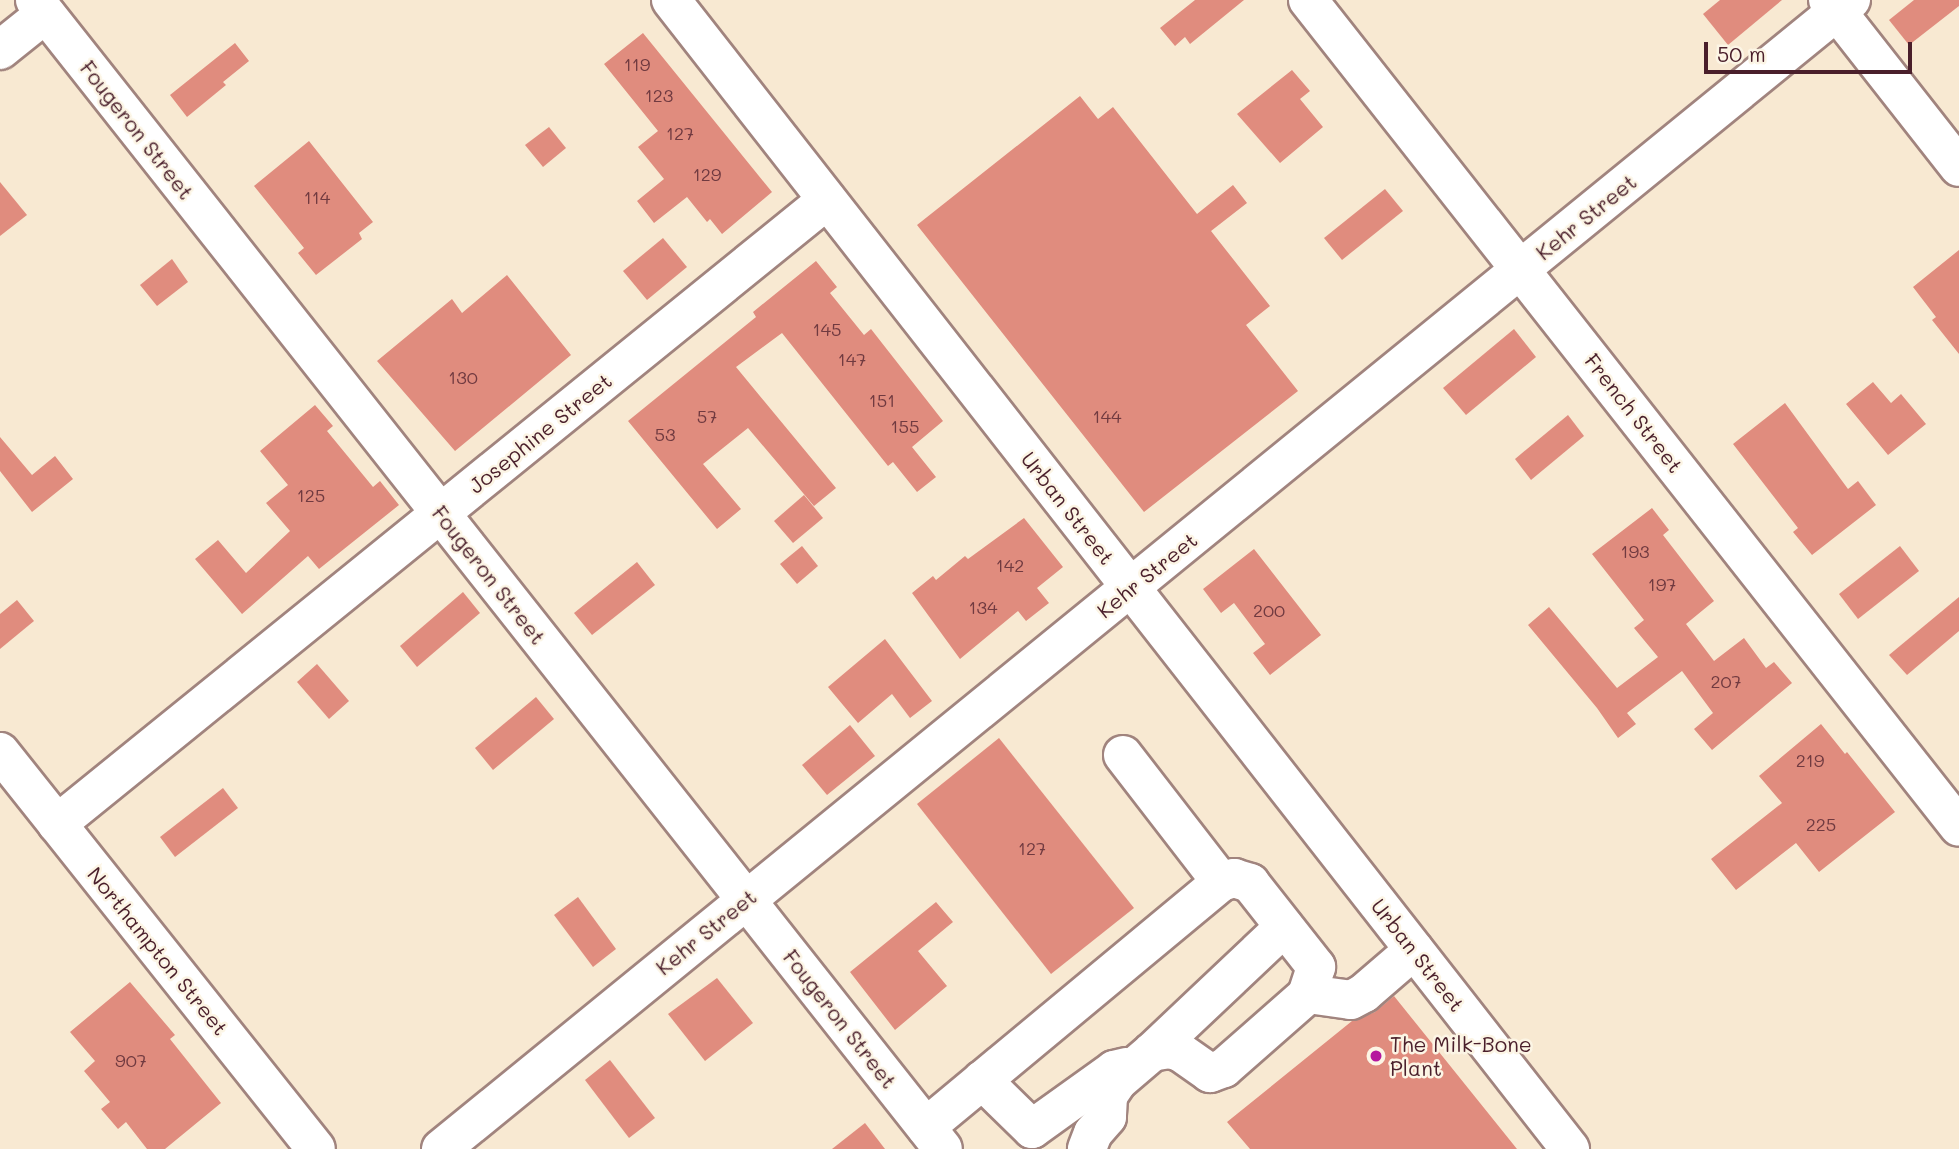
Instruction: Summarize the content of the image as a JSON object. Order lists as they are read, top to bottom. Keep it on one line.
{"streets":{"street":["Fougeron Street","Kehr Street","French Street","Josephine Street","Urban Street","Northampton Street"]},"crossings":[["Fougeron Street","Kehr Street"],["Fougeron Street","Josephine Street"],["Kehr Street","French Street"],["Kehr Street","Urban Street"],["Josephine Street","Urban Street"],["Josephine Street","Northampton Street"]],"places":["The Milk-Bone Plant"],"house_numbers":["119","123","127","129","114","145","147","130","151","57","144","155","53","125","193","142","197","134","200","207","219","225","127","907"],"scale_bar":"50 m"}
